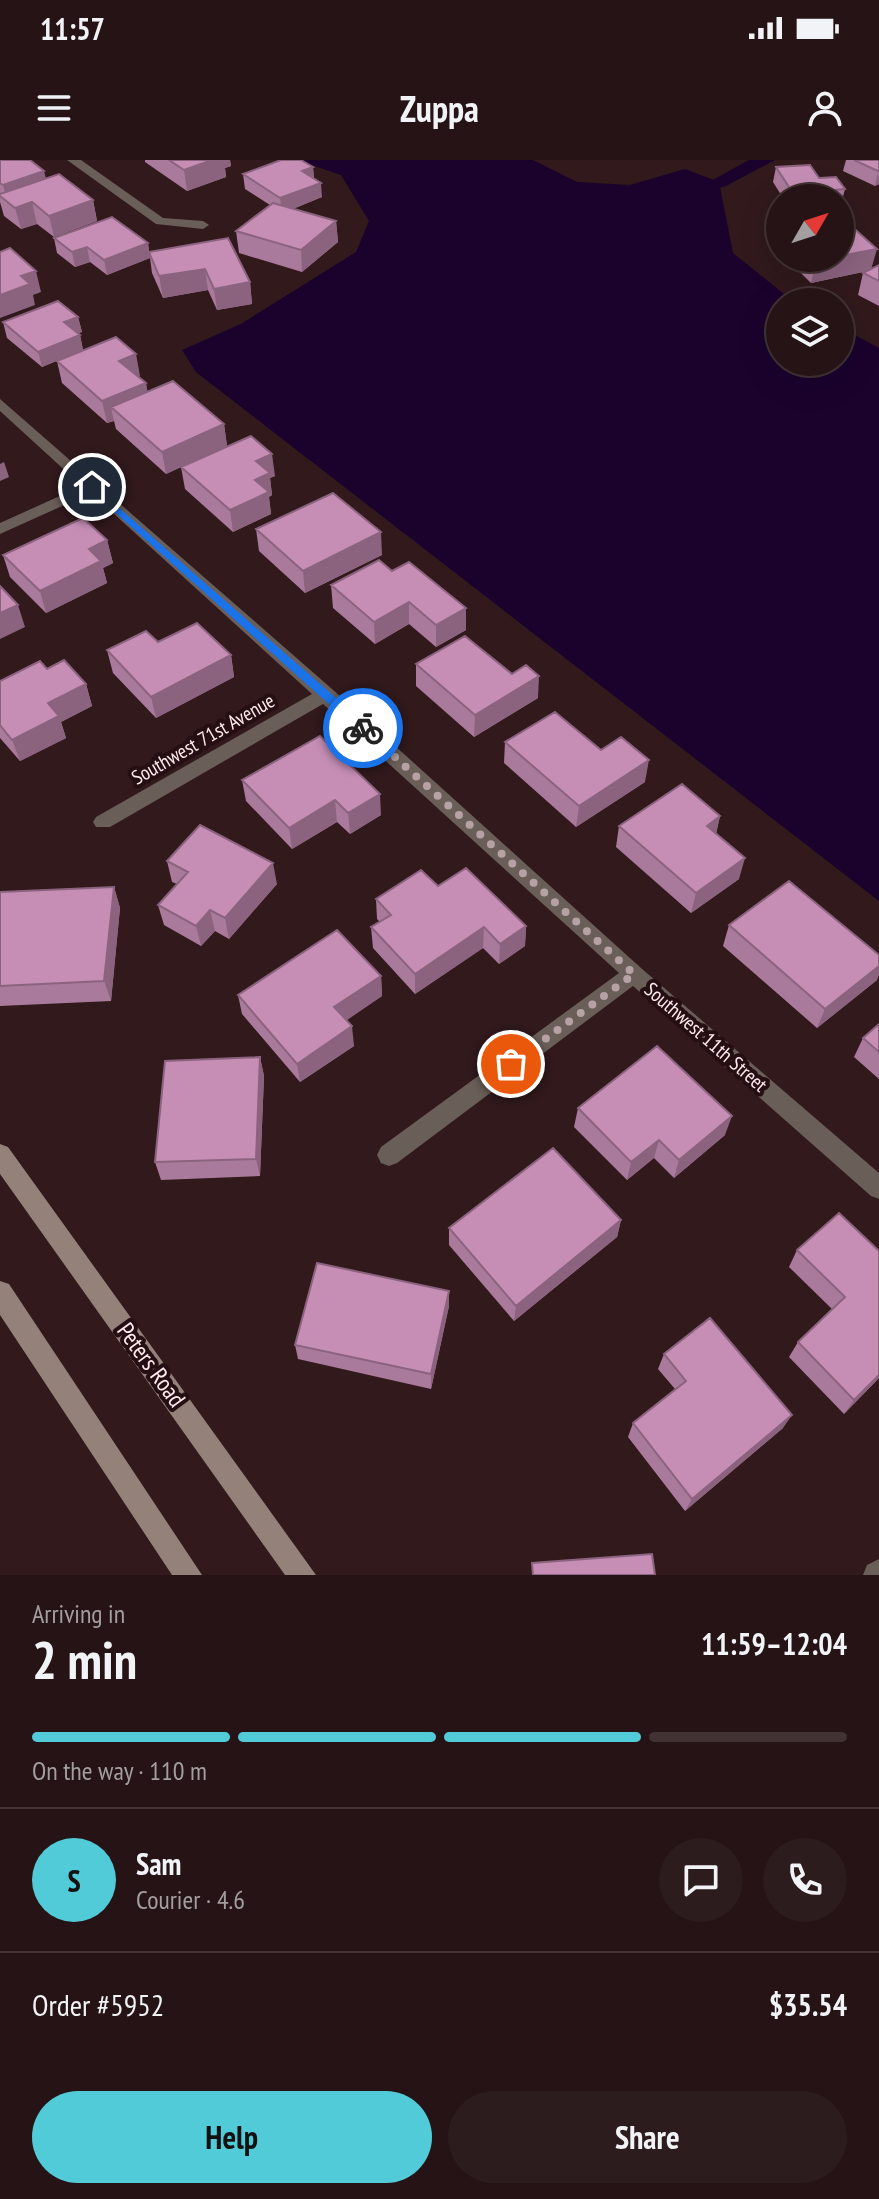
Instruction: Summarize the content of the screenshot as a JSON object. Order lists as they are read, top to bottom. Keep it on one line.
{"streets":{"main road":["Peters Road"],"street":["Southwest 71st Avenue","Southwest 11th Street"]},"crossings":[["Southwest 71st Avenue","Southwest 11th Street"]],"north":"top right","page":{"status":"11:57","header":"Zuppa","heading":["2 min","Arriving in","11:59–12:04"],"panel":["Sam","Courier · 4.6","Order #5952","$35.54"],"bar":"On the way · 110 m","round":"S","buttons":["Help","Share"]}}
